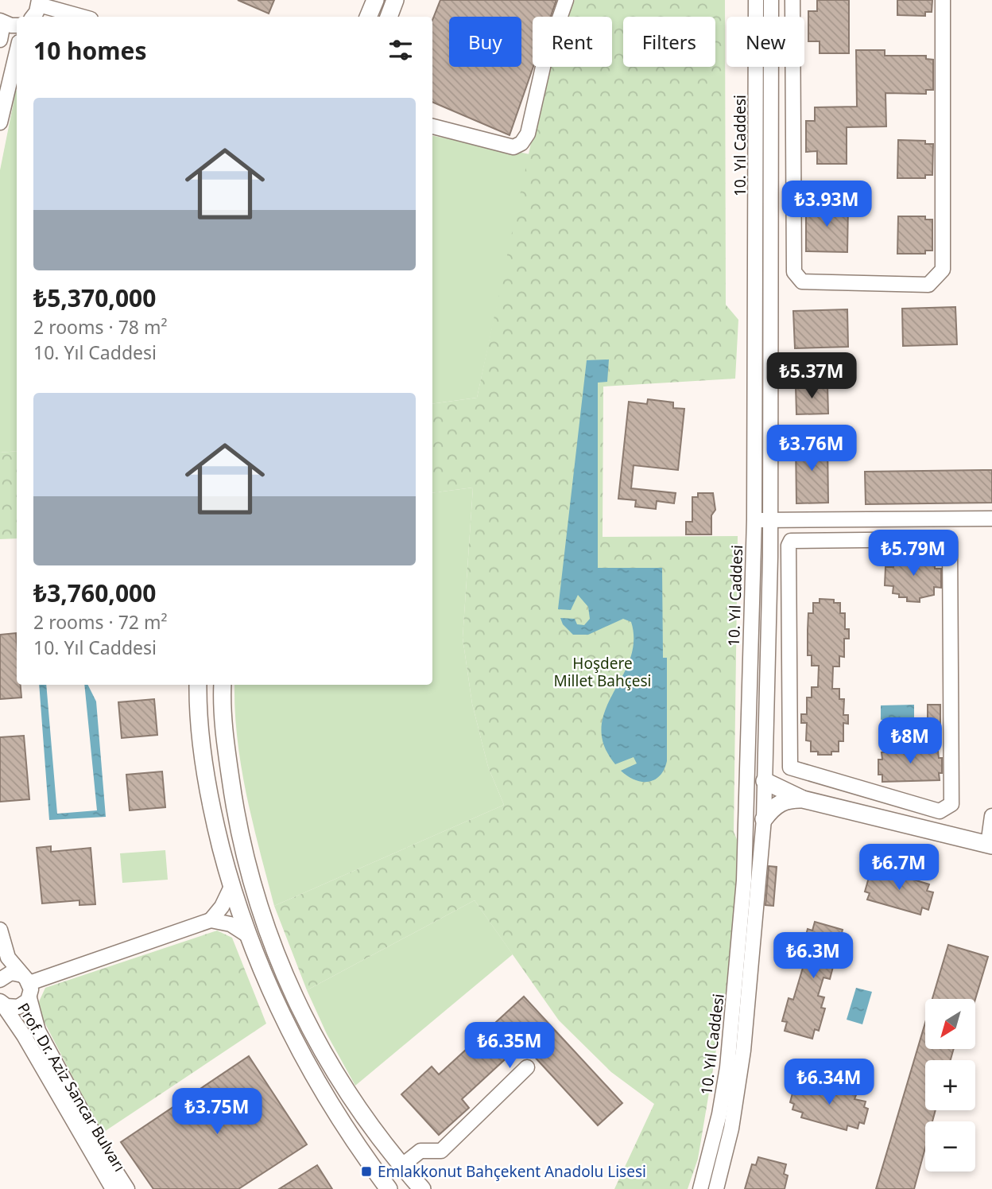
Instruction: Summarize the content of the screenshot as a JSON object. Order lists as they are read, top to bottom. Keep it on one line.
{"streets":{"street":["10. Yıl Caddesi","Prof. Dr. Aziz Sancar Bulvarı"]},"parks":["Hoşdere Millet Bahçesi"],"places":{"transit":["Emlakkonut Bahçekent Anadolu Lisesi"]},"north":"bottom left","page":{"chip":["Buy","Rent","Filters","New"],"heading":"10 homes","list":[{"name":"₺5,370,000","note":"2 rooms · 78 m² · 10. Yıl Caddesi"},{"name":"₺3,760,000","note":"2 rooms · 72 m² · 10. Yıl Caddesi"}],"price":["₺3.93M","₺5.37M","₺3.76M","₺5.79M","₺8M","₺6.7M","₺6.3M","₺6.35M","₺6.34M","₺3.75M"],"map_buttons":["+","−"]}}
